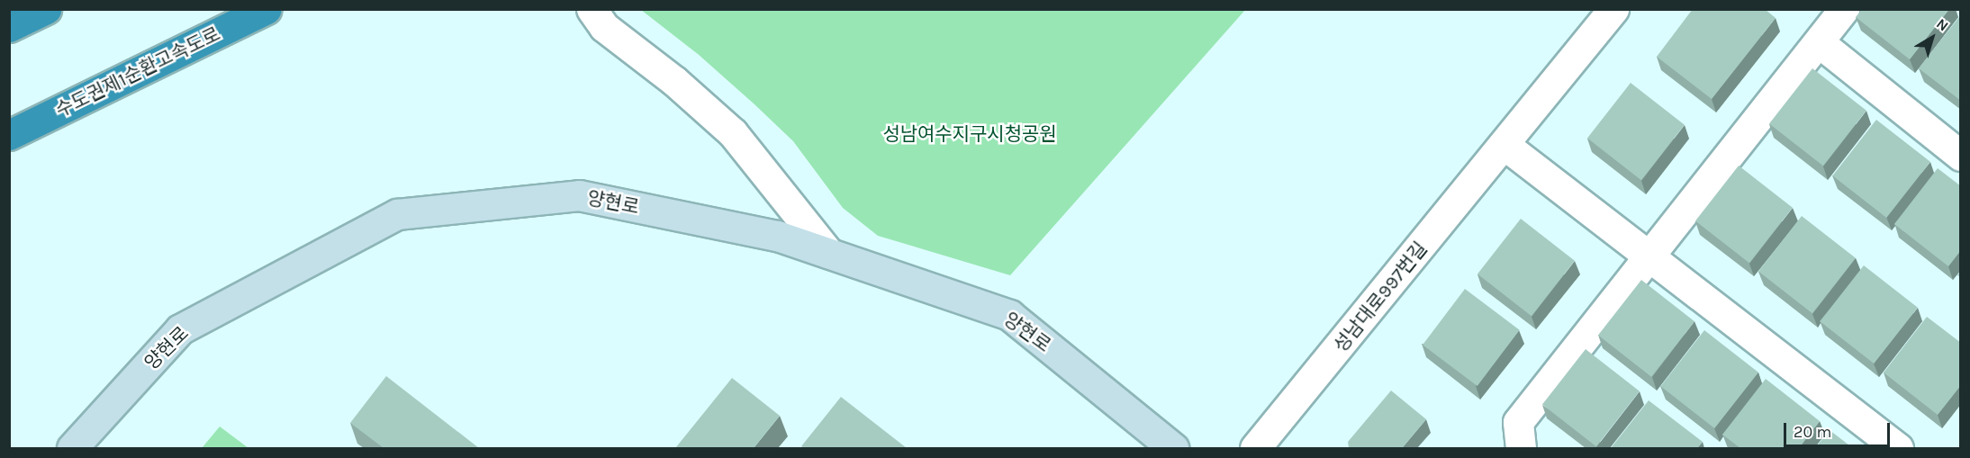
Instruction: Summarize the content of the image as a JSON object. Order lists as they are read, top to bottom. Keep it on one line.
{"streets":{"highway":["수도권제1순환고속도로"],"main road":["양현로"],"street":["성남대로997번길"]},"parks":["성남여수지구시청공원"],"scale_bar":"20 m","north":"top right"}
